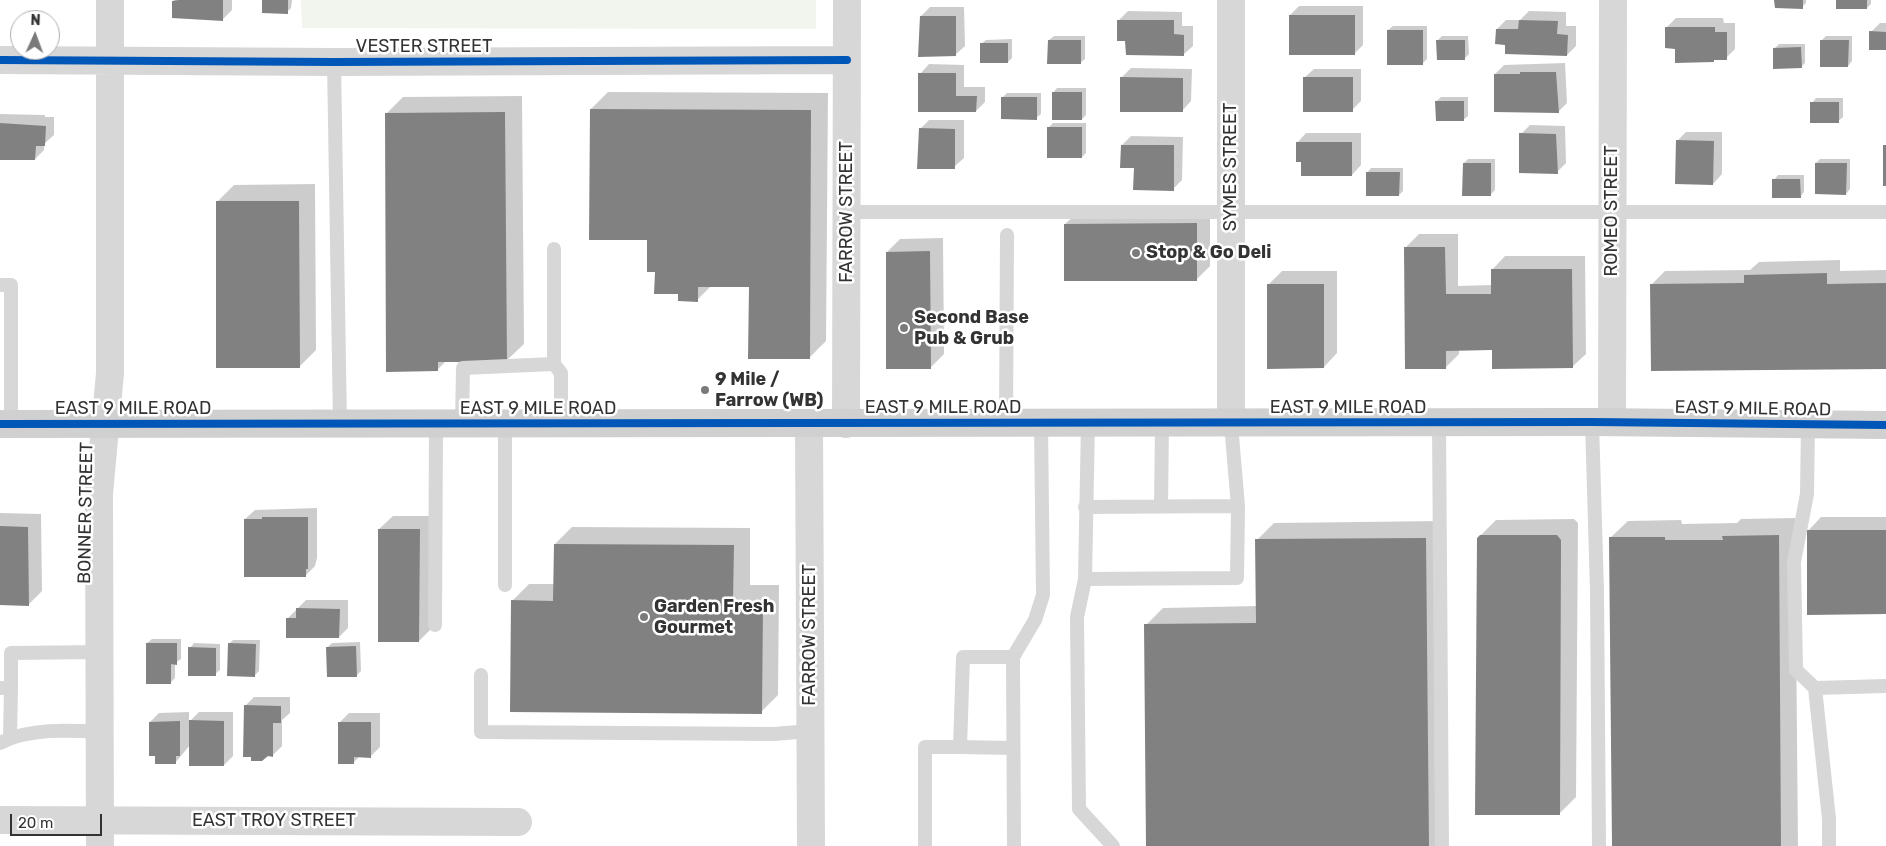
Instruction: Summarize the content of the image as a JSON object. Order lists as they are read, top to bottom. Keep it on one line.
{"streets":{"main road":["EAST 9 MILE ROAD"],"street":["VESTER STREET","SYMES STREET","ROMEO STREET","FARROW STREET","BONNER STREET","EAST TROY STREET"]},"crossings":[["VESTER STREET","FARROW STREET"],["VESTER STREET","BONNER STREET"],["SYMES STREET","EAST 9 MILE ROAD"],["ROMEO STREET","EAST 9 MILE ROAD"],["FARROW STREET","EAST 9 MILE ROAD"],["EAST 9 MILE ROAD","BONNER STREET"],["BONNER STREET","EAST TROY STREET"]],"places":["Stop & Go Deli","Second Base Pub & Grub","9 Mile / Farrow (WB)","Garden Fresh Gourmet"],"scale_bar":"20 m","north":"top"}
